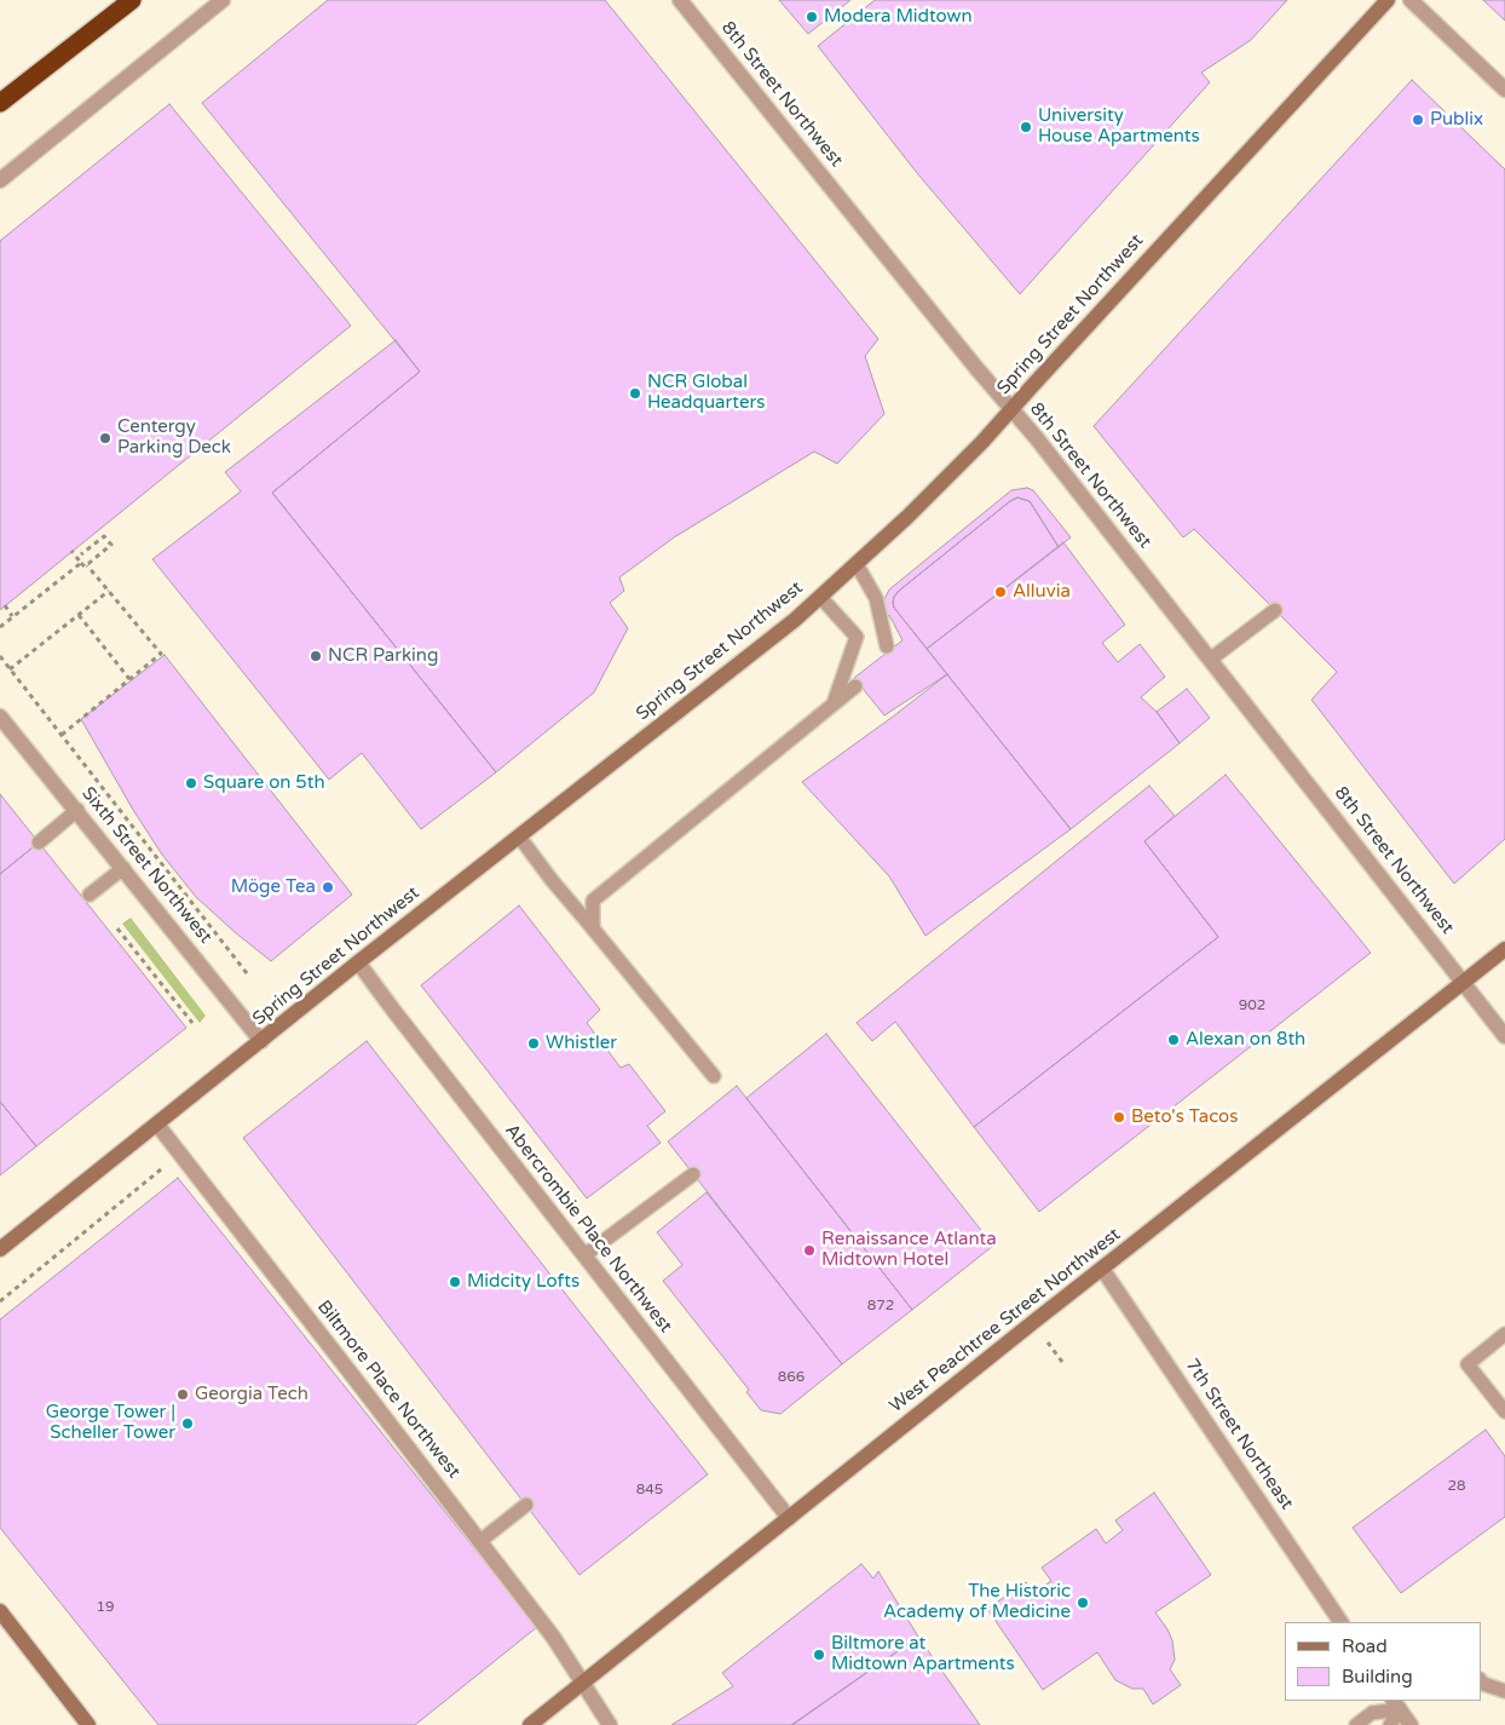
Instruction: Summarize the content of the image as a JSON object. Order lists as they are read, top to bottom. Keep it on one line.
{"streets":{"main road":["Spring Street Northwest","West Peachtree Street Northwest"],"street":["8th Street Northwest","Sixth Street Northwest","Abercrombie Place Northwest","Biltmore Place Northwest","7th Street Northeast"]},"crossings":[["8th Street Northwest","Spring Street Northwest"],["8th Street Northwest","West Peachtree Street Northwest"],["Spring Street Northwest","Sixth Street Northwest"],["Spring Street Northwest","Abercrombie Place Northwest"],["Spring Street Northwest","Biltmore Place Northwest"],["Abercrombie Place Northwest","West Peachtree Street Northwest"],["West Peachtree Street Northwest","Biltmore Place Northwest"],["West Peachtree Street Northwest","7th Street Northeast"]],"places":["Modera Midtown","Publix","University House Apartments","NCR Global Headquarters","Centergy Parking Deck","Alluvia","NCR Parking","Square on 5th","Möge Tea","Alexan on 8th","Whistler","Beto's Tacos","Renaissance Atlanta Midtown Hotel","Midcity Lofts","Georgia Tech","George Tower | Scheller Tower","The Historic Academy of Medicine","Biltmore at Midtown Apartments"],"house_numbers":["902","872","866","28","845","19"],"legend":["Road","Building"]}
